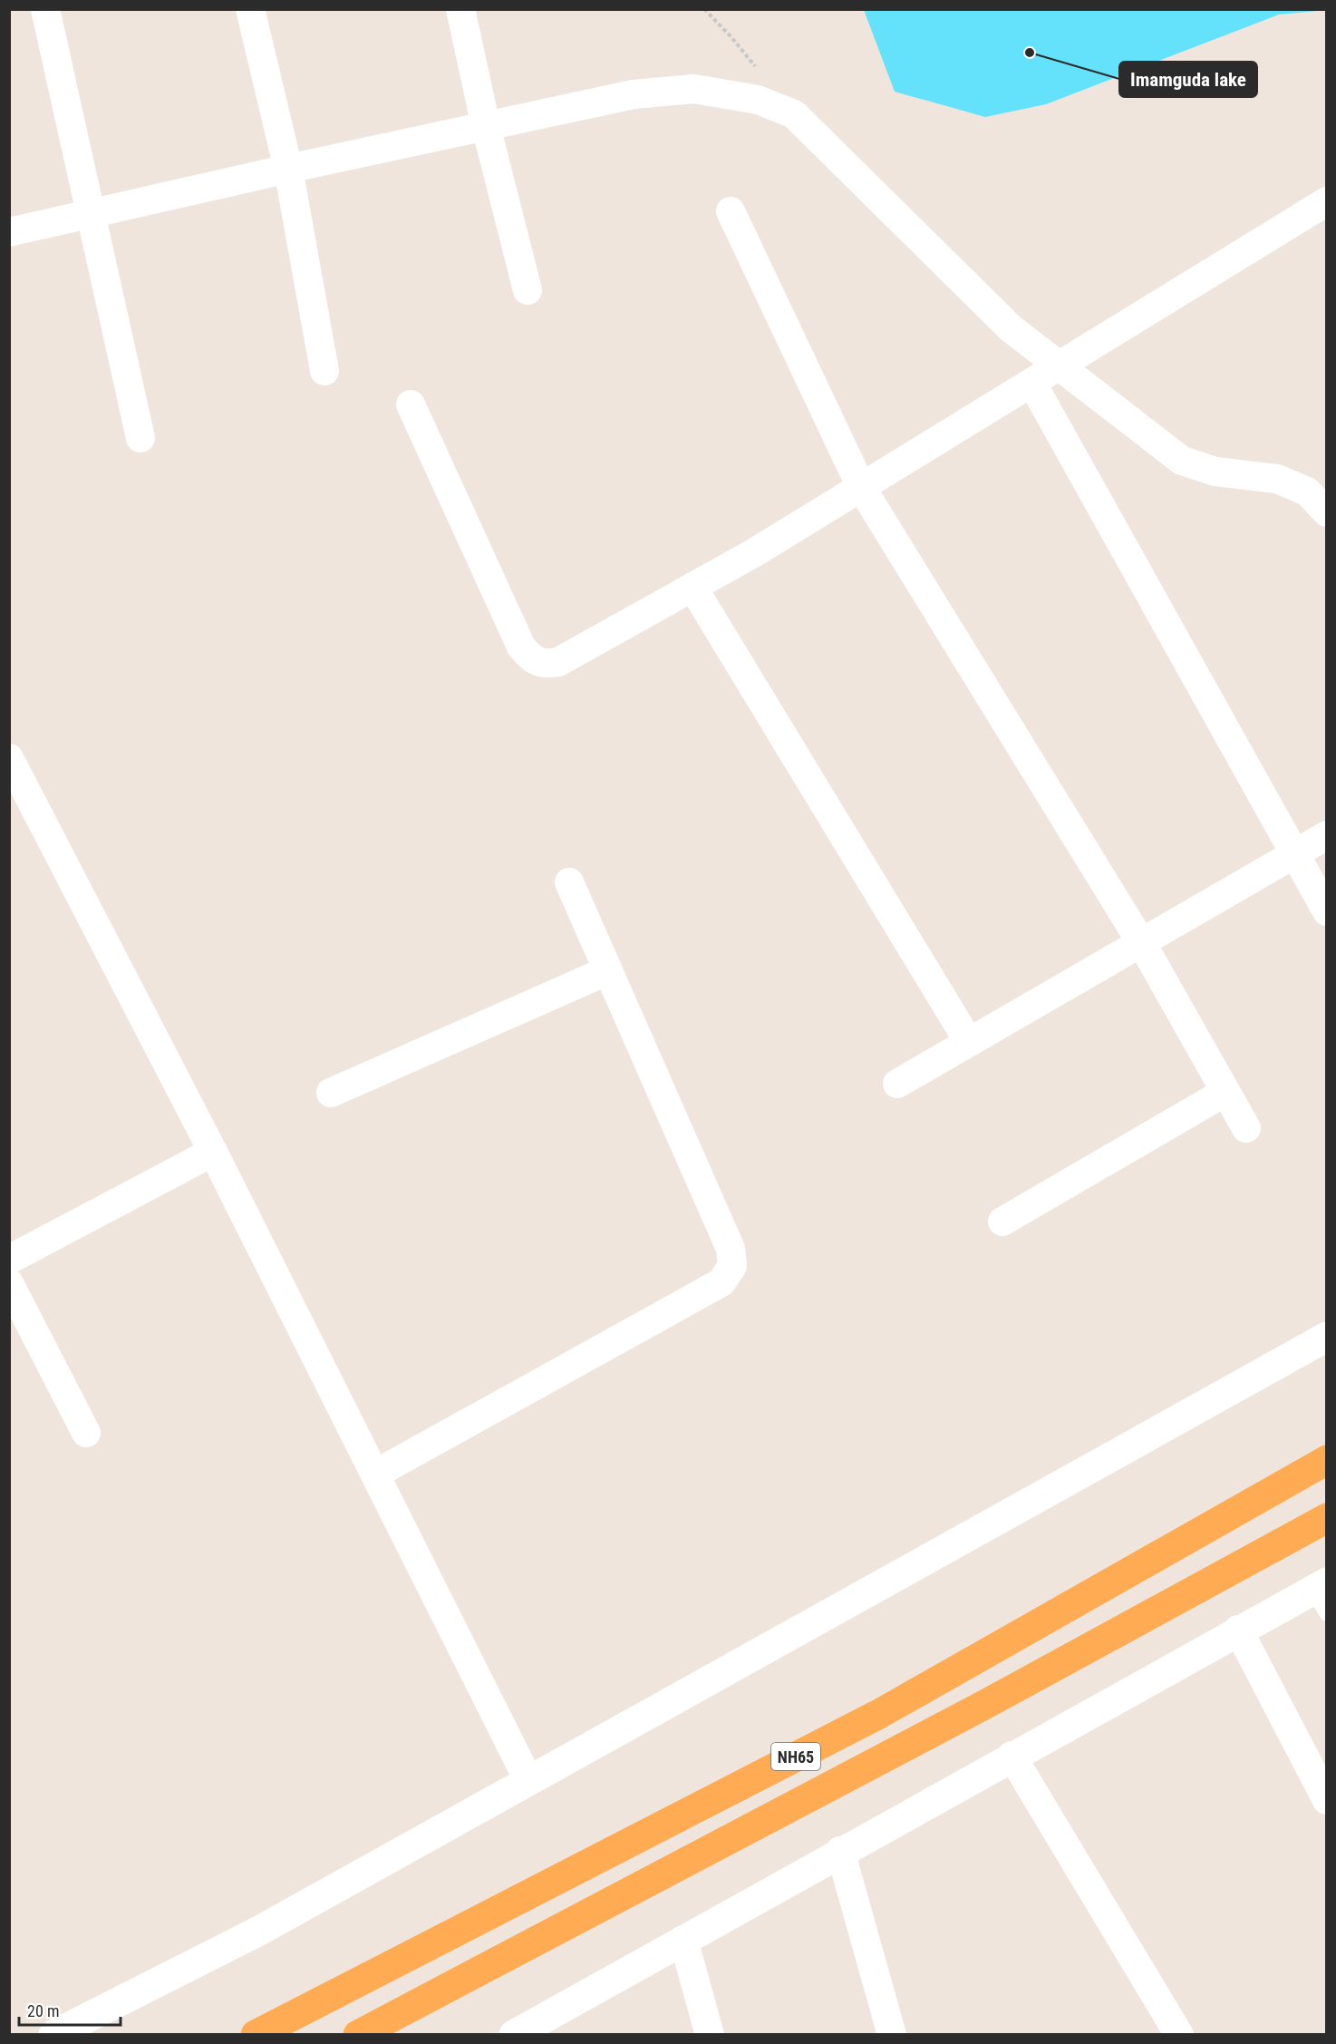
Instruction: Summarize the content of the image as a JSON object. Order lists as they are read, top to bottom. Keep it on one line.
{"streets":{"highway":["NH65"]},"places":["Imamguda lake"],"scale_bar":"20 m"}
